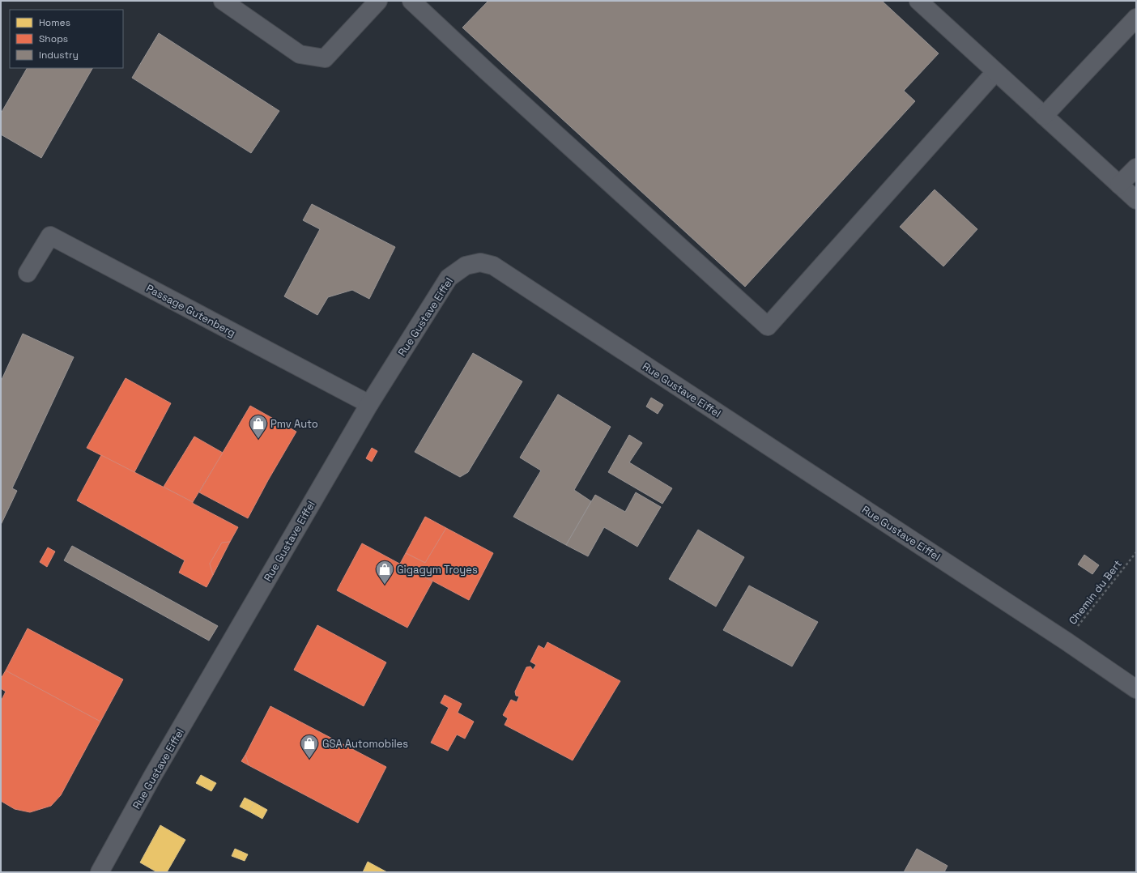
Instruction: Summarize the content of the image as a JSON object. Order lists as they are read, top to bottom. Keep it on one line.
{"streets":{"street":["Passage Gutenberg","Rue Gustave Eiffel"],"path":["Chemin du Bert"]},"crossings":[["Passage Gutenberg","Rue Gustave Eiffel"],["Rue Gustave Eiffel","Chemin du Bert"]],"places":{"shop":["Pmv Auto","Gigagym Troyes","GSA Automobiles"]},"legend":["Homes","Shops","Industry"]}
